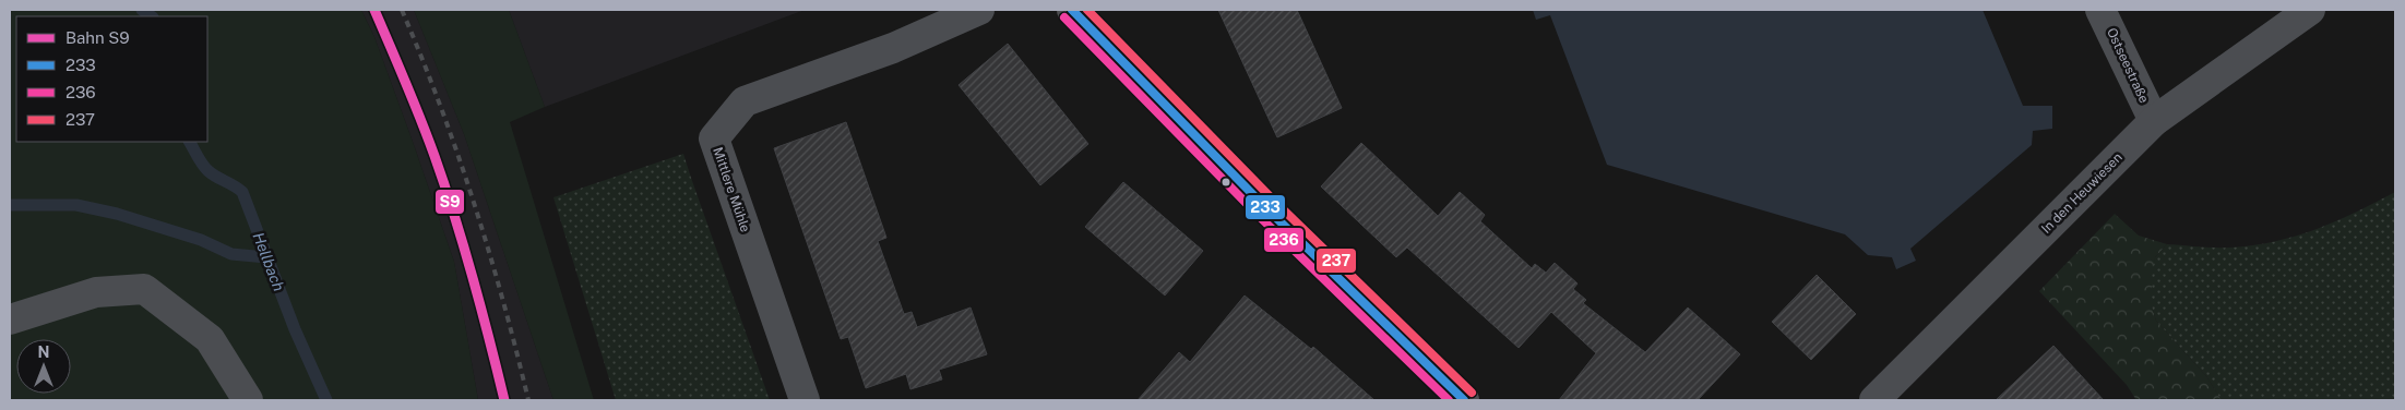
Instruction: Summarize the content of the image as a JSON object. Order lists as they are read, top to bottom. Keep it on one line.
{"streets":{"street":["Ostseestraße","Mittlere Mühle","In den Heuwiesen"]},"crossings":[["Ostseestraße","In den Heuwiesen"]],"water":["Hellbach"],"lines":["rail line S9","transit line 233","transit line 237","transit line 236"],"legend":["Bahn S9","233","236","237"],"north":"top"}
